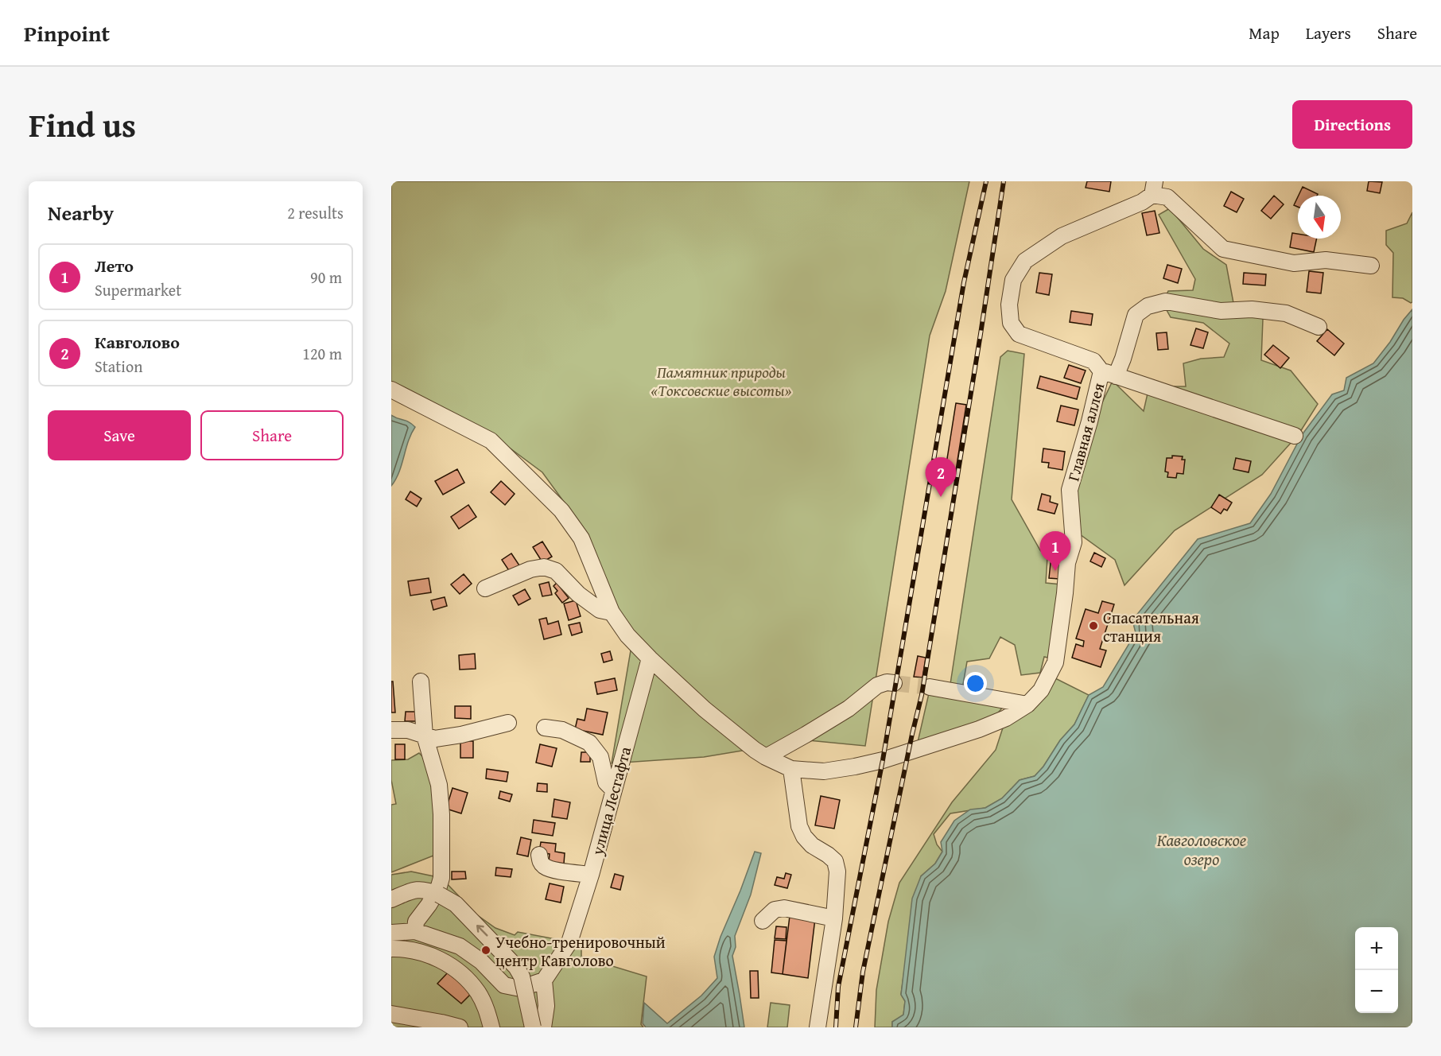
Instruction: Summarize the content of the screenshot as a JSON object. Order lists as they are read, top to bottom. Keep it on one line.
{"streets":{"street":["Главная аллея","улица Лесгафта"]},"water":["Кавголовское озеро"],"parks":["Памятник природы «Токсовские высоты»"],"places":["Спасательная станция","Учебно-тренировочный центр Кавголово"],"north":"bottom","page":{"header":"Pinpoint","nav":["Map","Layers","Share"],"title":"Find us","buttons":["Directions",["Save","Share"]],"heading":["Nearby","2 results"],"list":[{"mark":"1","name":"Лето","note":"Supermarket","value":"90 m"},{"mark":"2","name":"Кавголово","note":"Station","value":"120 m"}],"pins":["2","1"],"map_buttons":["+","−"]}}
